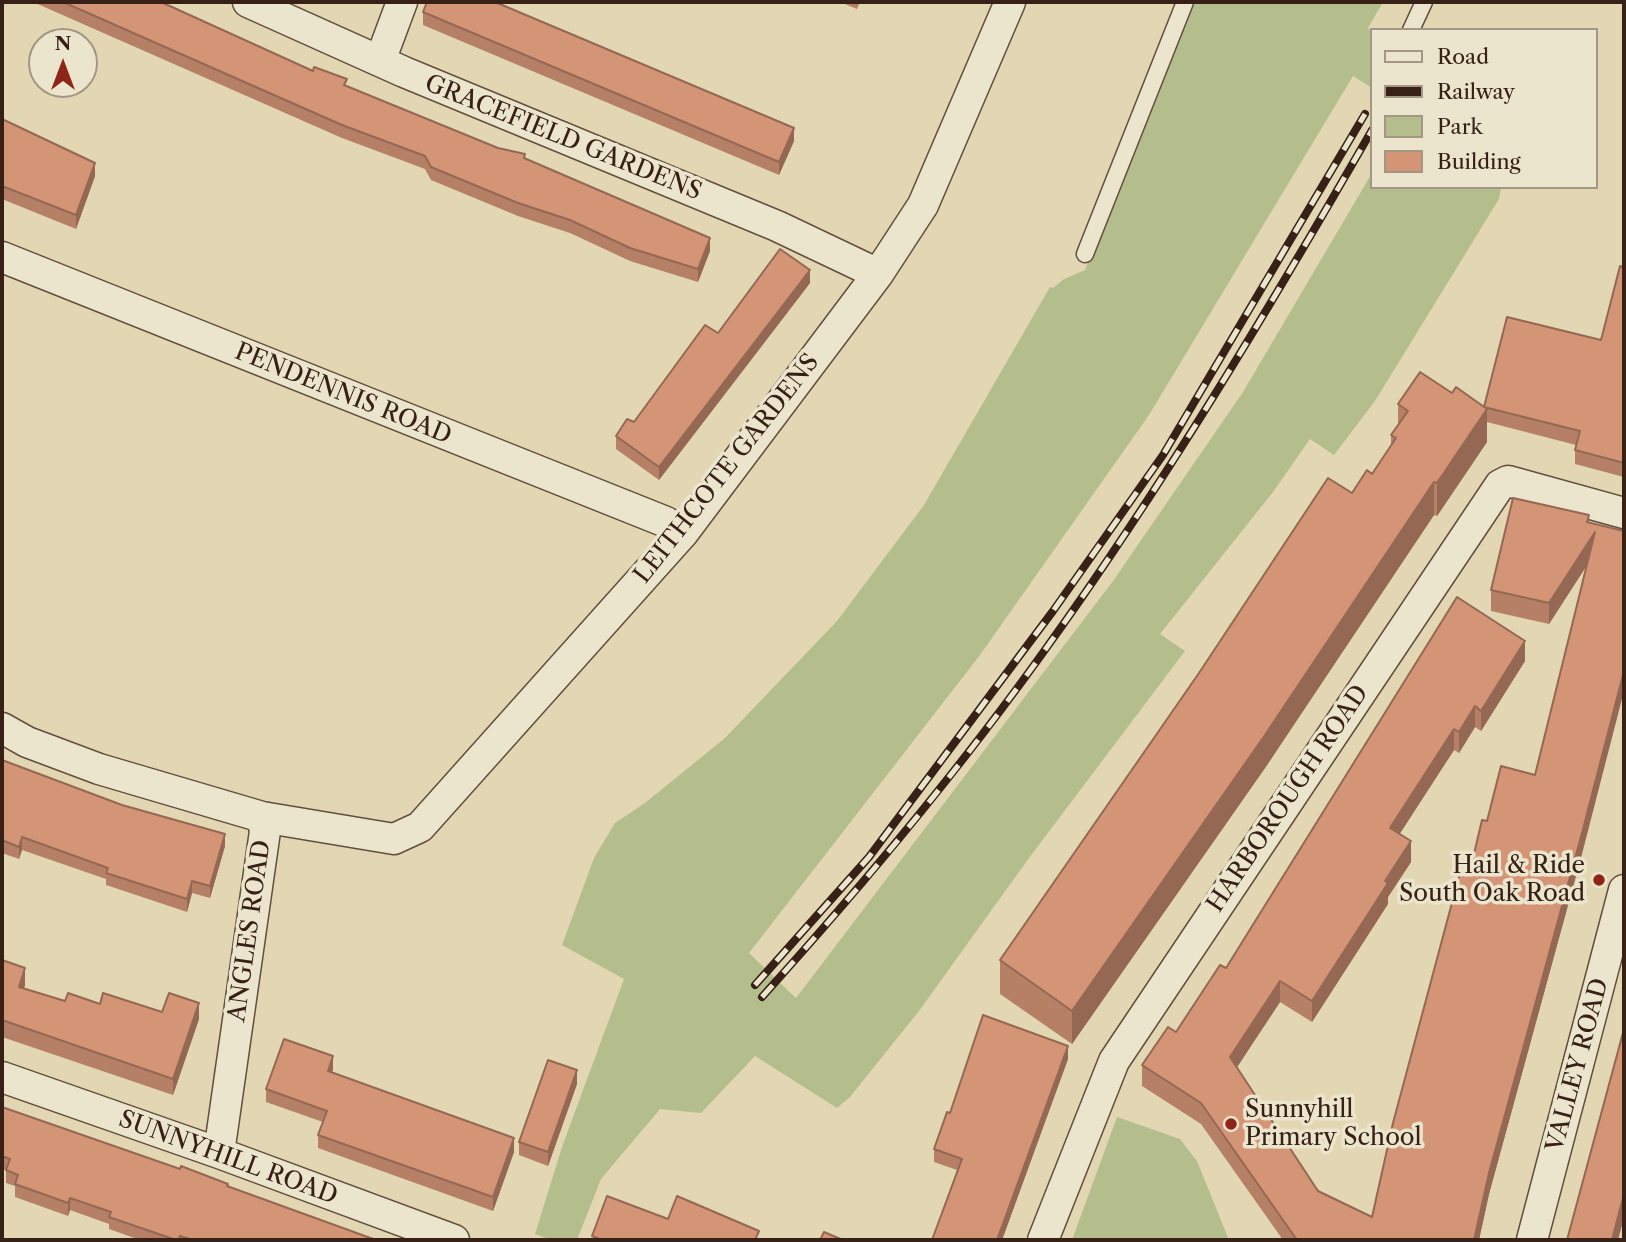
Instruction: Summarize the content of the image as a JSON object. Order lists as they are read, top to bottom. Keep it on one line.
{"streets":{"street":["GRACEFIELD GARDENS","PENDENNIS ROAD","LEITHCOTE GARDENS","HARBOROUGH ROAD","ANGLES ROAD","VALLEY ROAD","SUNNYHILL ROAD"]},"crossings":[["GRACEFIELD GARDENS","LEITHCOTE GARDENS"],["PENDENNIS ROAD","LEITHCOTE GARDENS"],["LEITHCOTE GARDENS","ANGLES ROAD"],["ANGLES ROAD","SUNNYHILL ROAD"]],"places":["Hail & Ride South Oak Road","Sunnyhill Primary School"],"legend":["Road","Railway","Park","Building"],"north":"top"}
